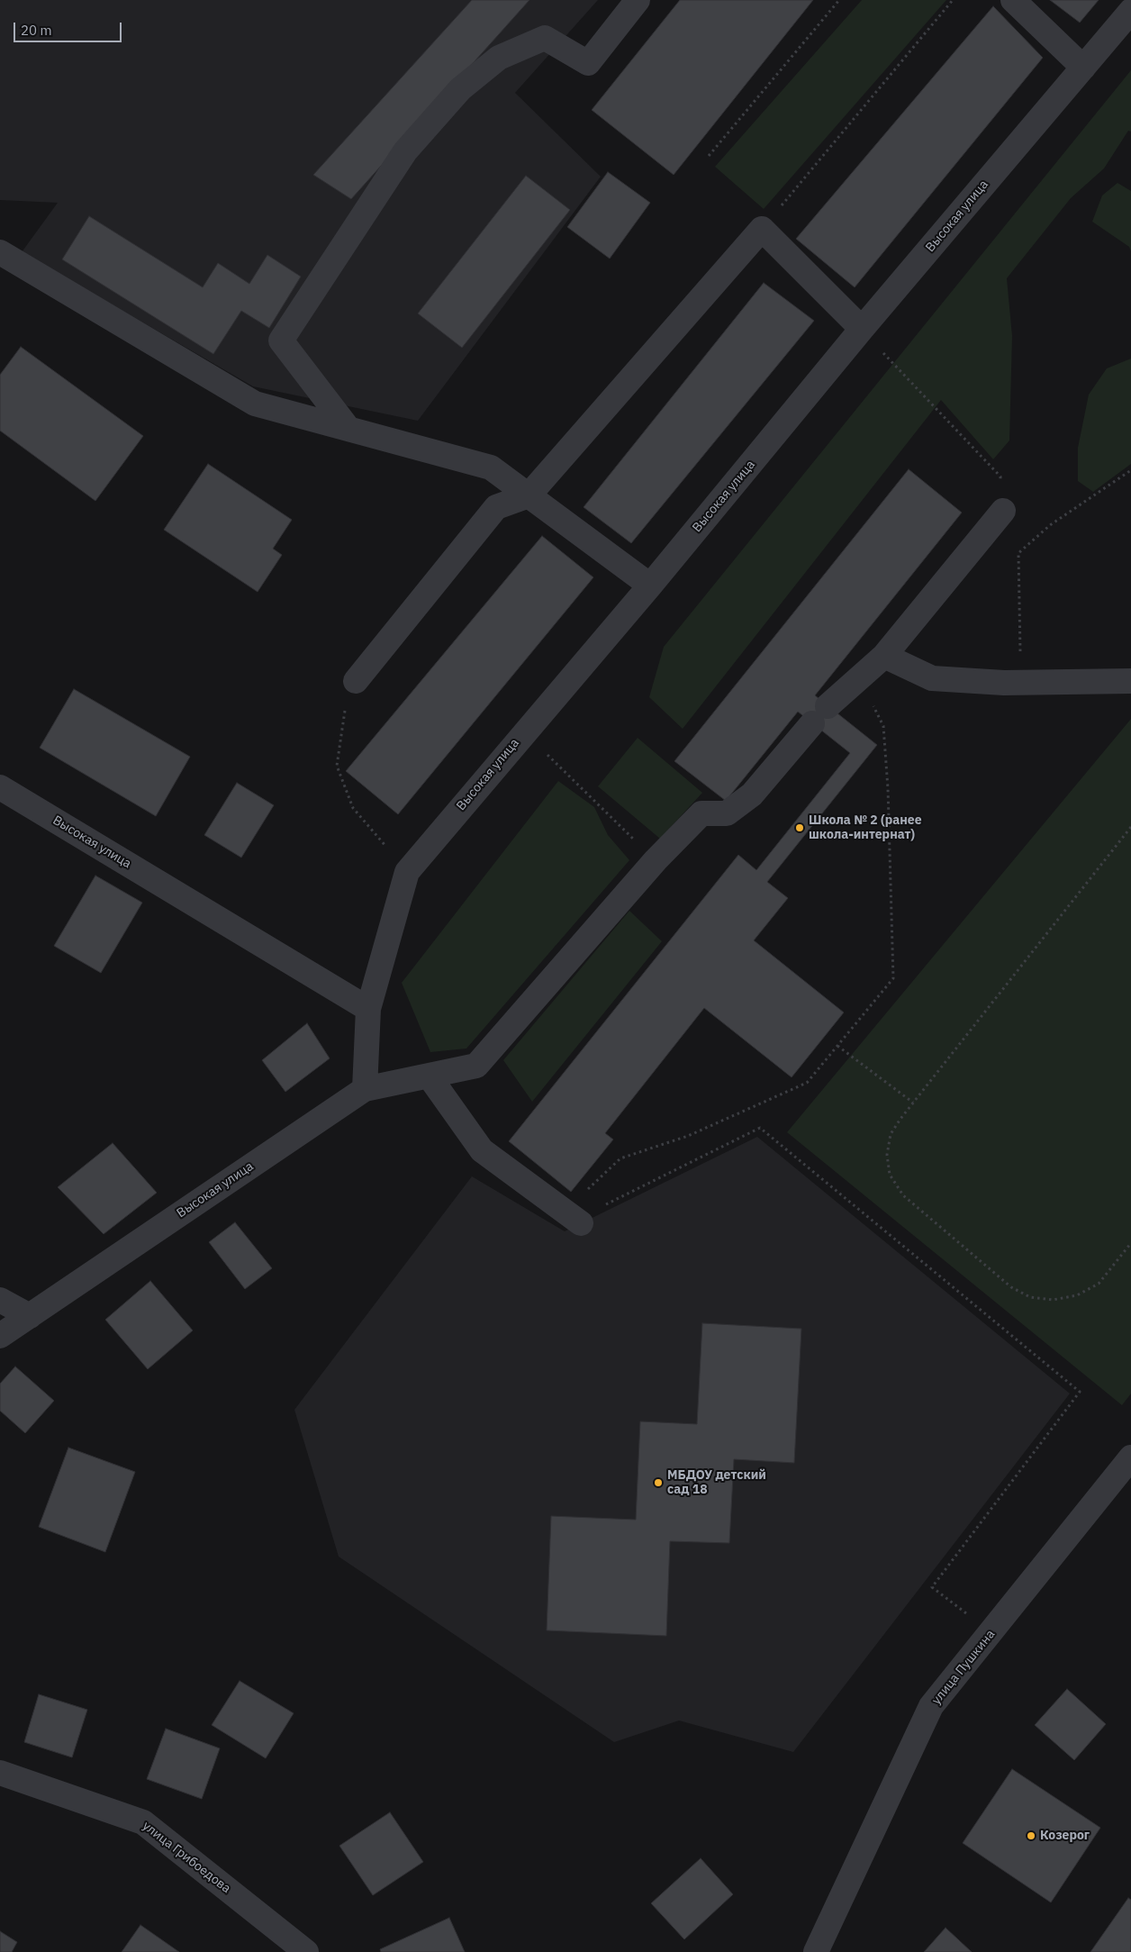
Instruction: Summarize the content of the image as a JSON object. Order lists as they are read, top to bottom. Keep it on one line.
{"streets":{"street":["Высокая улица","улица Пушкина","улица Грибоедова"]},"places":["Школа № 2 (ранее школа-интернат)","МБДОУ детский сад 18","Козерог"],"scale_bar":"20 m"}
